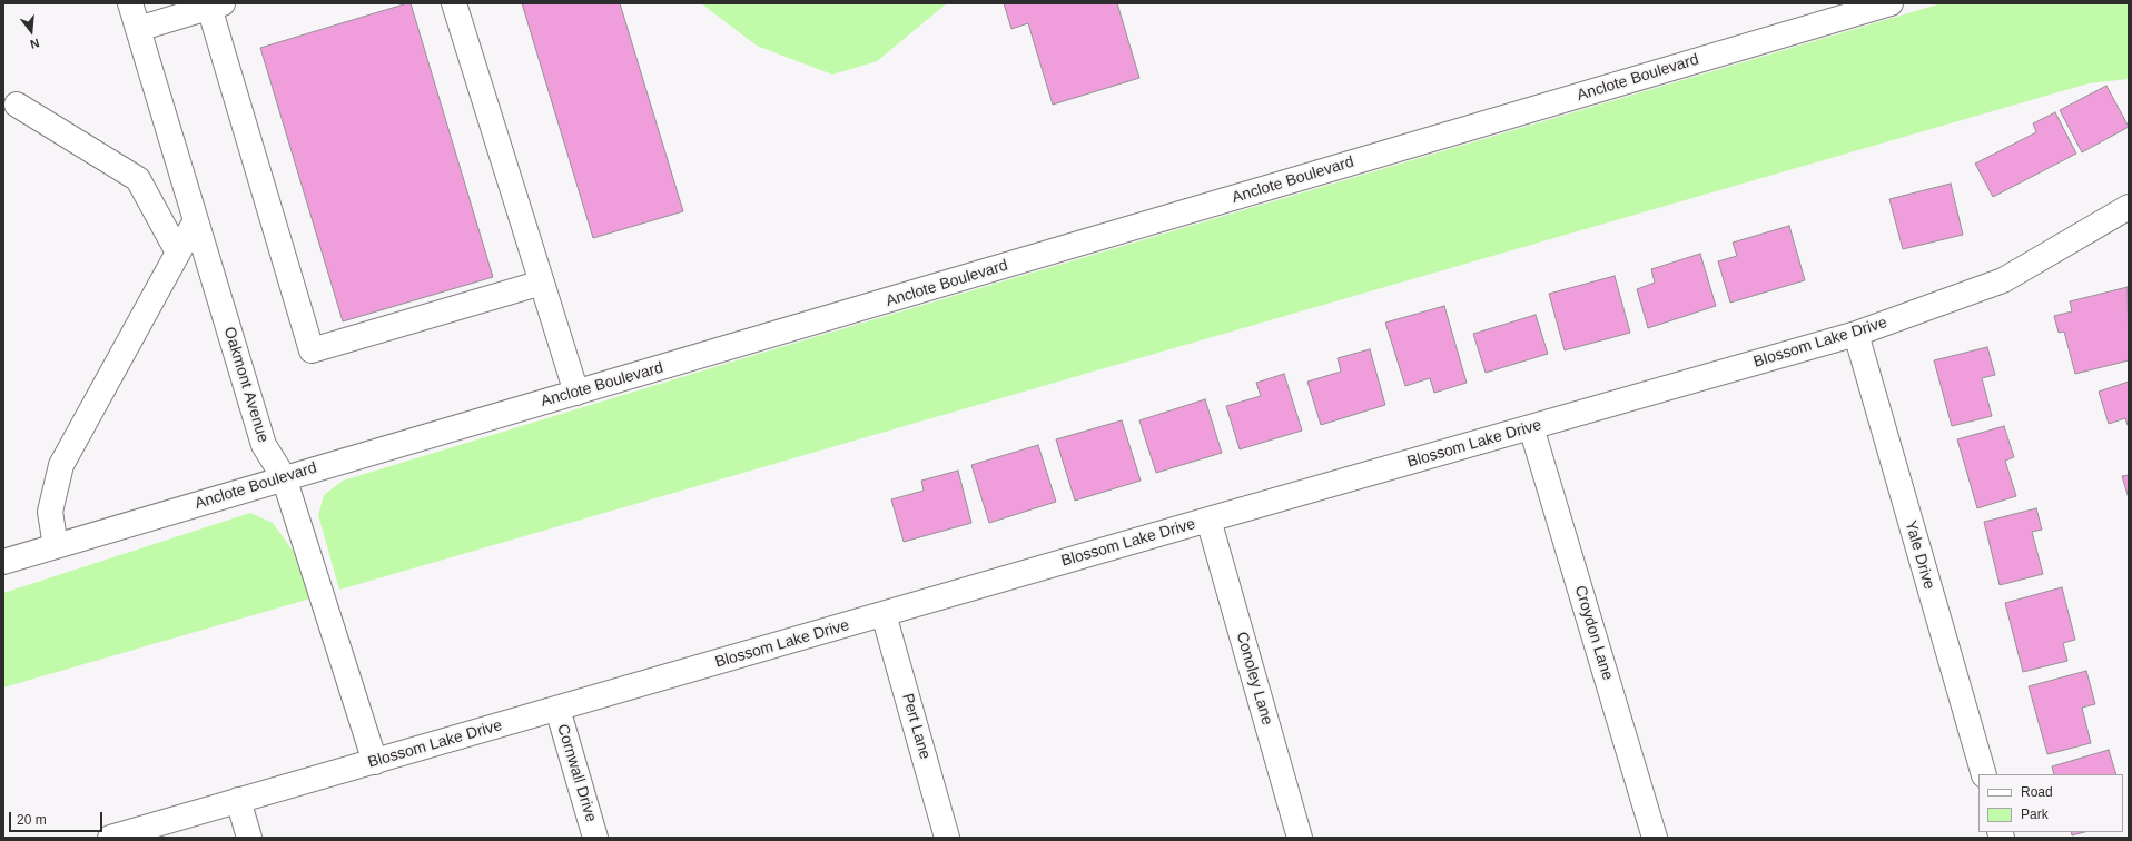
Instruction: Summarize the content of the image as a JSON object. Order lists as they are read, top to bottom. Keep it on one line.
{"streets":{"street":["Anclote Boulevard","Blossom Lake Drive","Oakmont Avenue","Yale Drive","Croydon Lane","Conoley Lane","Pert Lane","Cornwall Drive"]},"crossings":[["Anclote Boulevard","Oakmont Avenue"],["Blossom Lake Drive","Oakmont Avenue"],["Blossom Lake Drive","Yale Drive"],["Blossom Lake Drive","Croydon Lane"],["Blossom Lake Drive","Conoley Lane"],["Blossom Lake Drive","Pert Lane"],["Blossom Lake Drive","Cornwall Drive"]],"legend":["Road","Park"],"scale_bar":"20 m","north":"bottom"}
